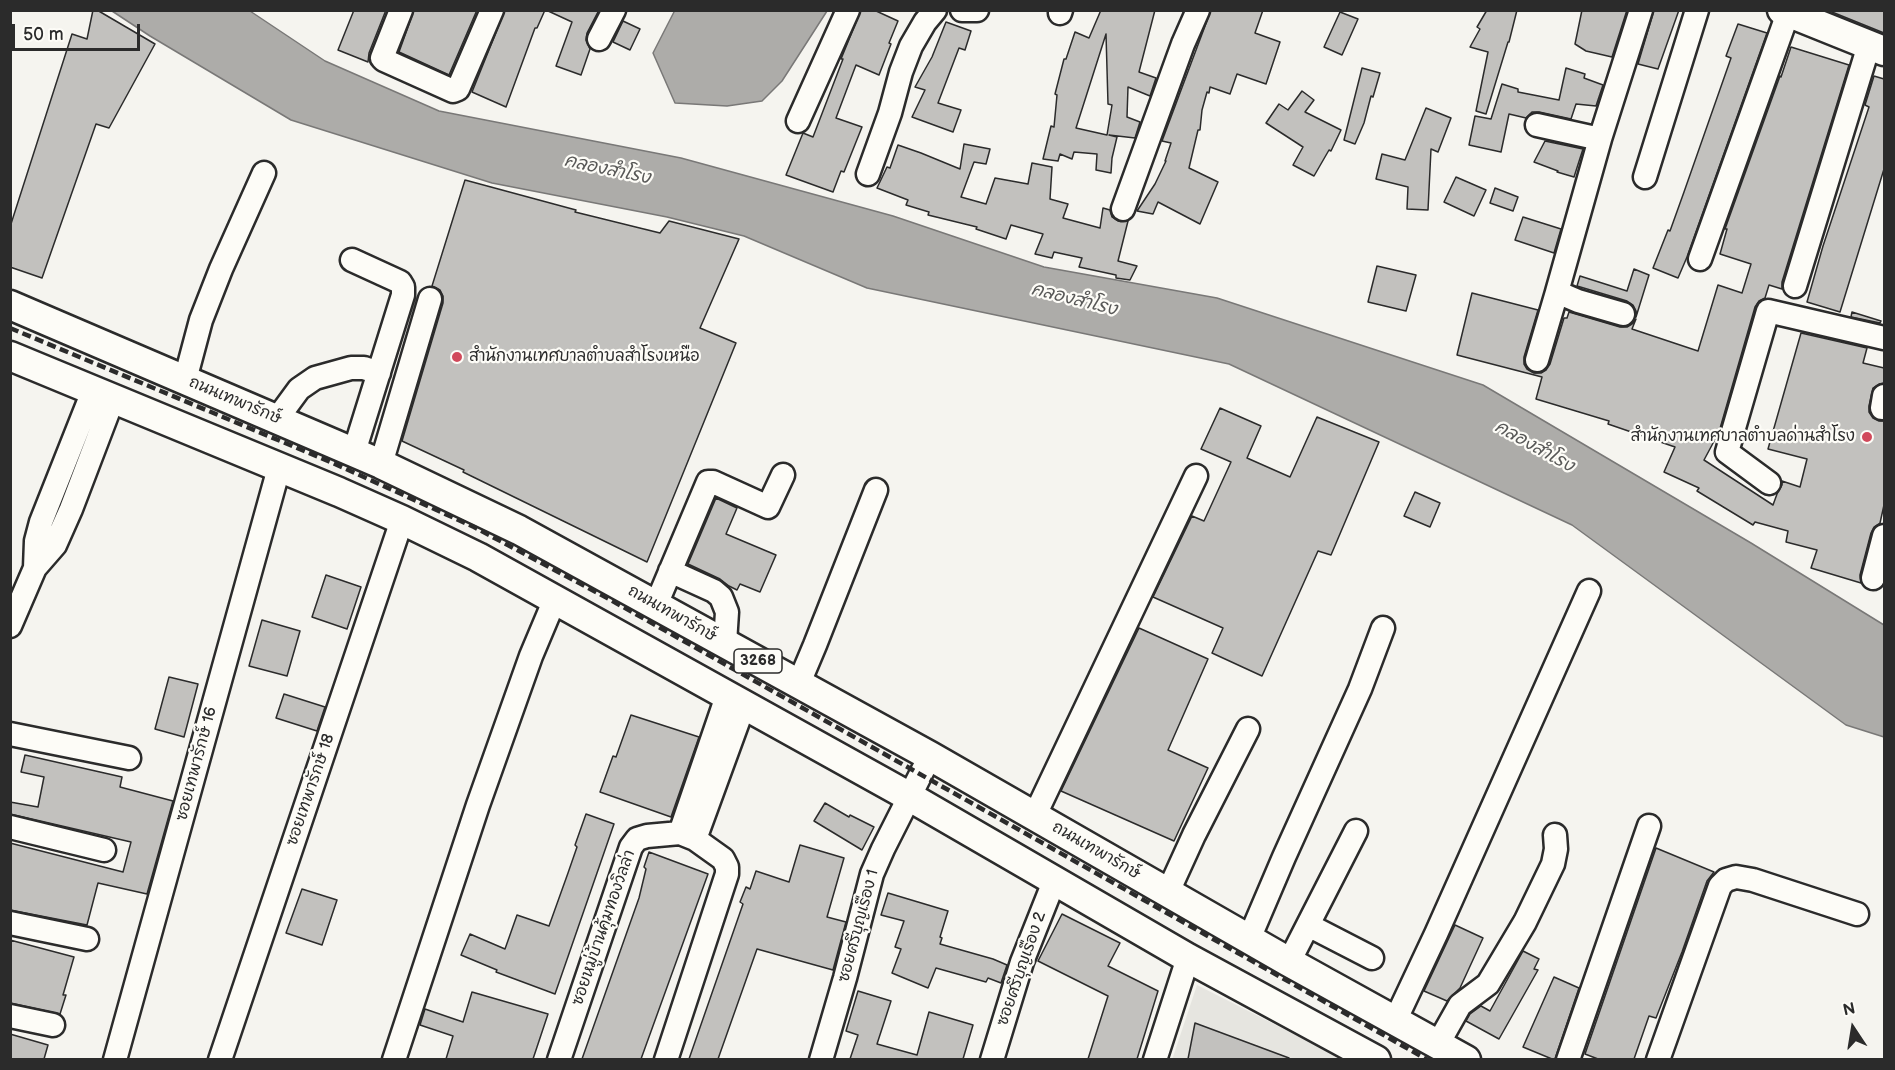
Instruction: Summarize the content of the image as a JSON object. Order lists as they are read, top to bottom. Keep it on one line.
{"streets":{"main road":["ถนนเทพารักษ์","3268"],"street":["ซอยเทพารักษ์ 16","ซอยเทพารักษ์ 18","ซอยศรีบุญเรือง 1","ซอยหมู่บ้านคุ้มทองวิลล่า","ซอยศรีบุญเรือง 2"]},"crossings":[["ถนนเทพารักษ์","ซอยศรีบุญเรือง 1"],["3268","ซอยเทพารักษ์ 16"],["3268","ซอยเทพารักษ์ 18"],["3268","ซอยศรีบุญเรือง 1"],["3268","ซอยศรีบุญเรือง 2"]],"water":["คลองสำโรง"],"places":["สำนักงานเทศบาลตำบลสำโรงเหนือ","สำนักงานเทศบาลตำบลด่านสำโรง"],"scale_bar":"50 m","north":"top"}
